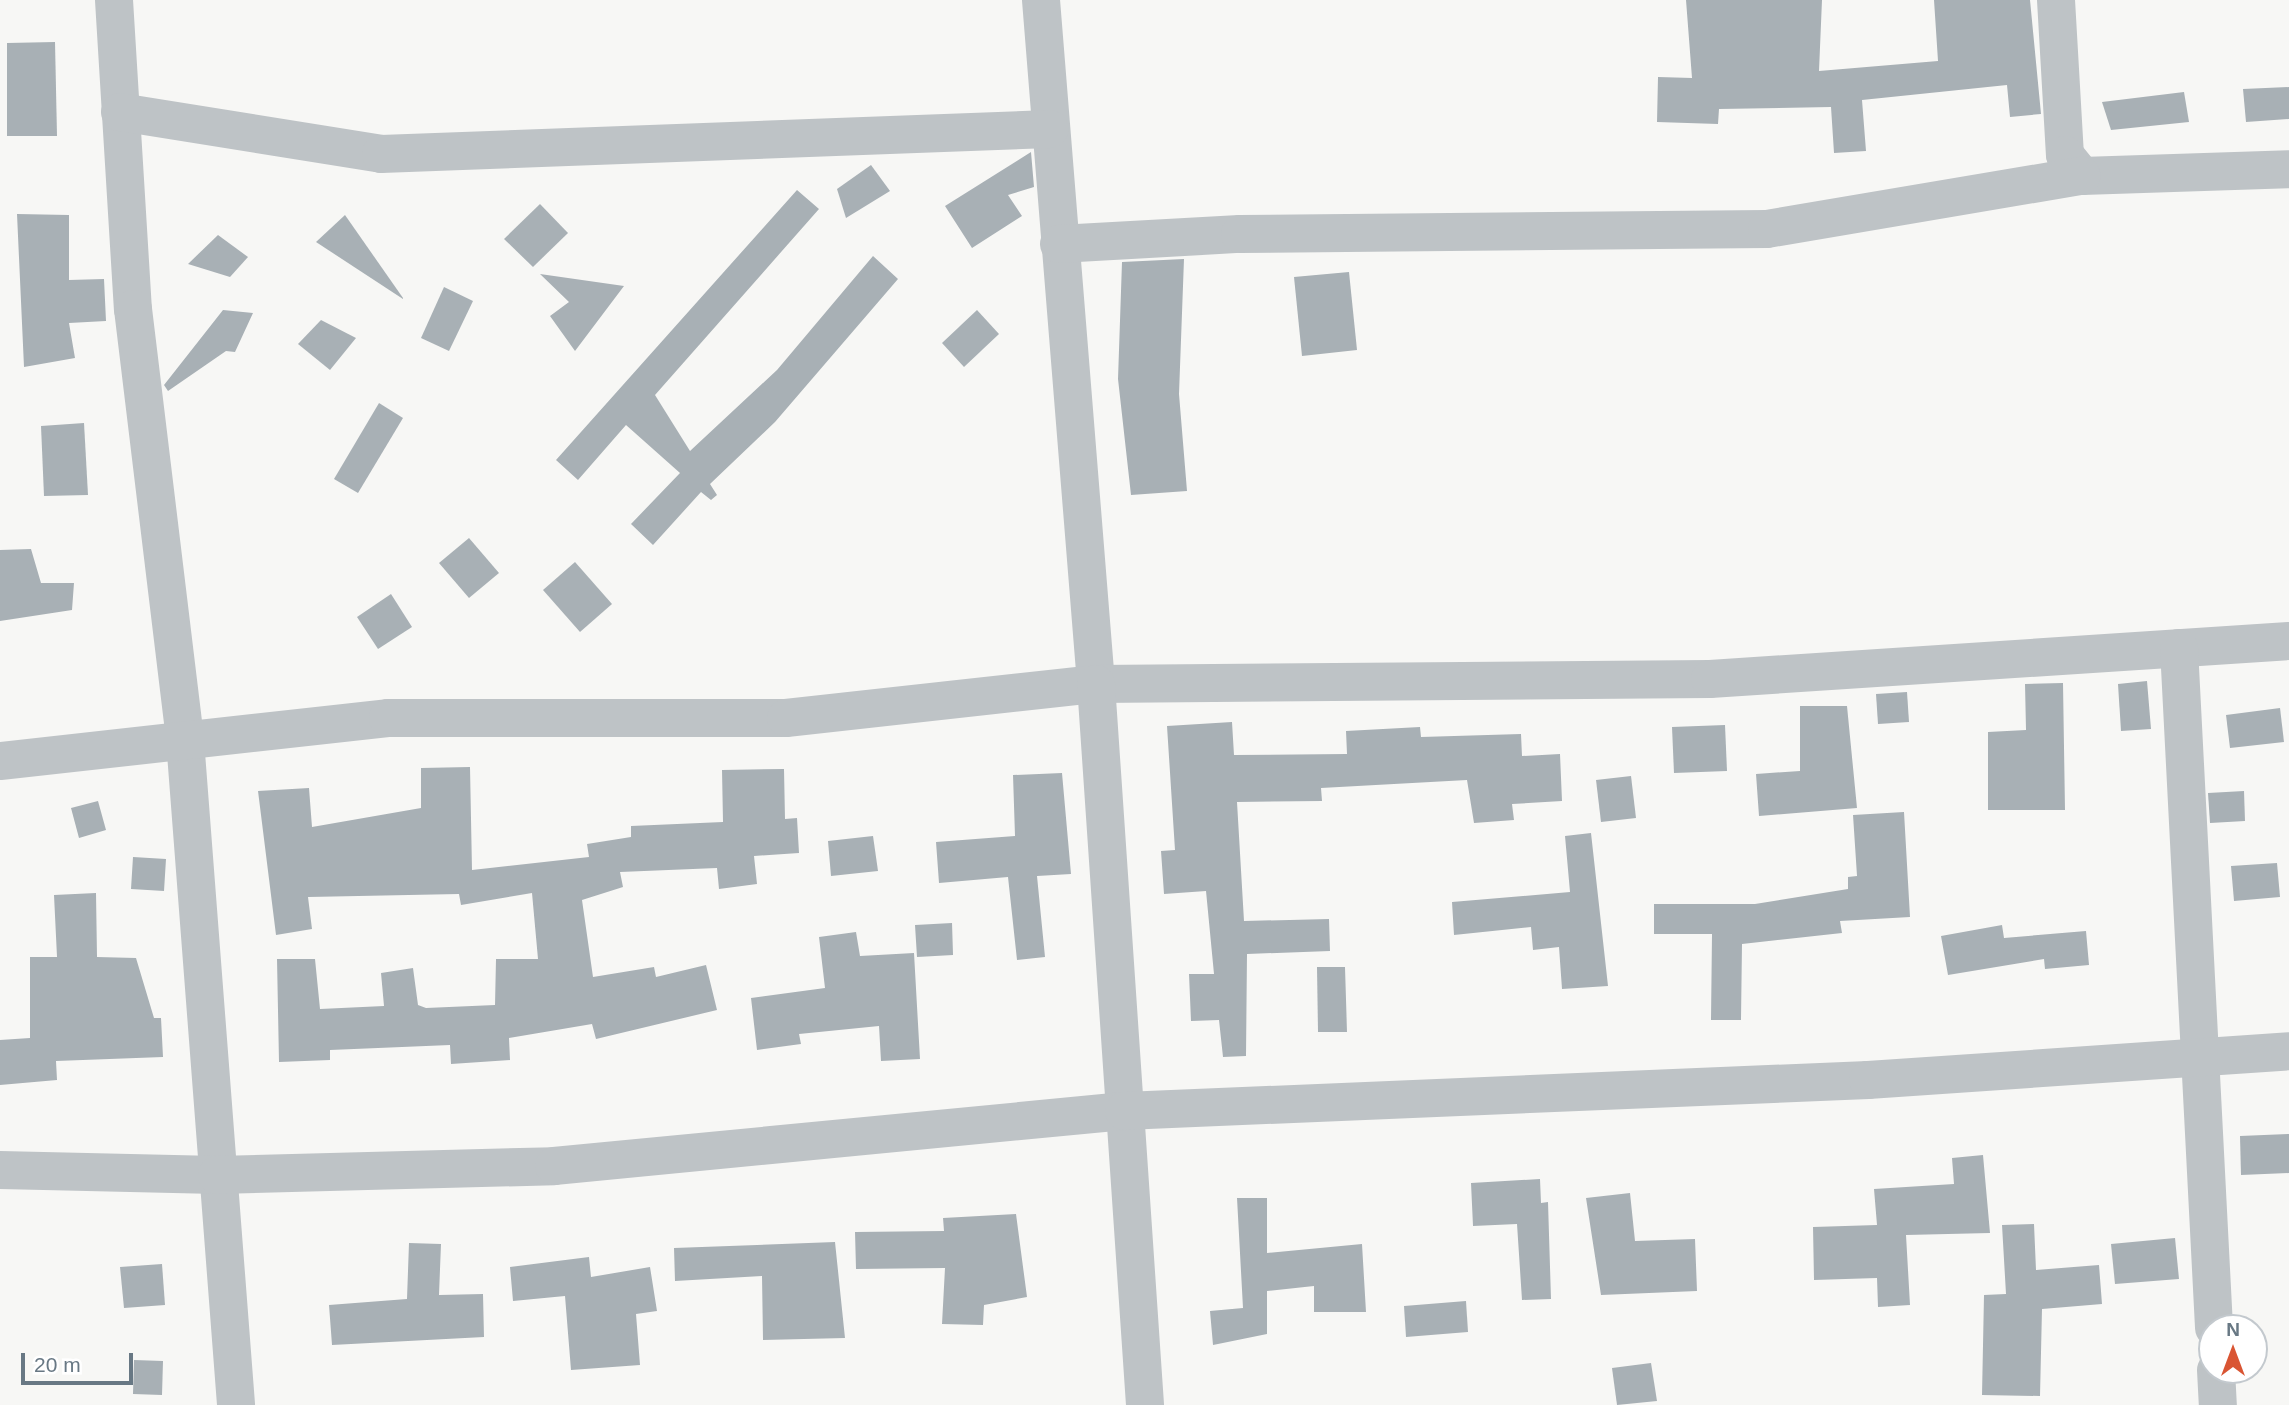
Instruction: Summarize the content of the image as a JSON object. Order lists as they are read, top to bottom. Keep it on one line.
{"scale_bar":"20 m","north":"top"}
